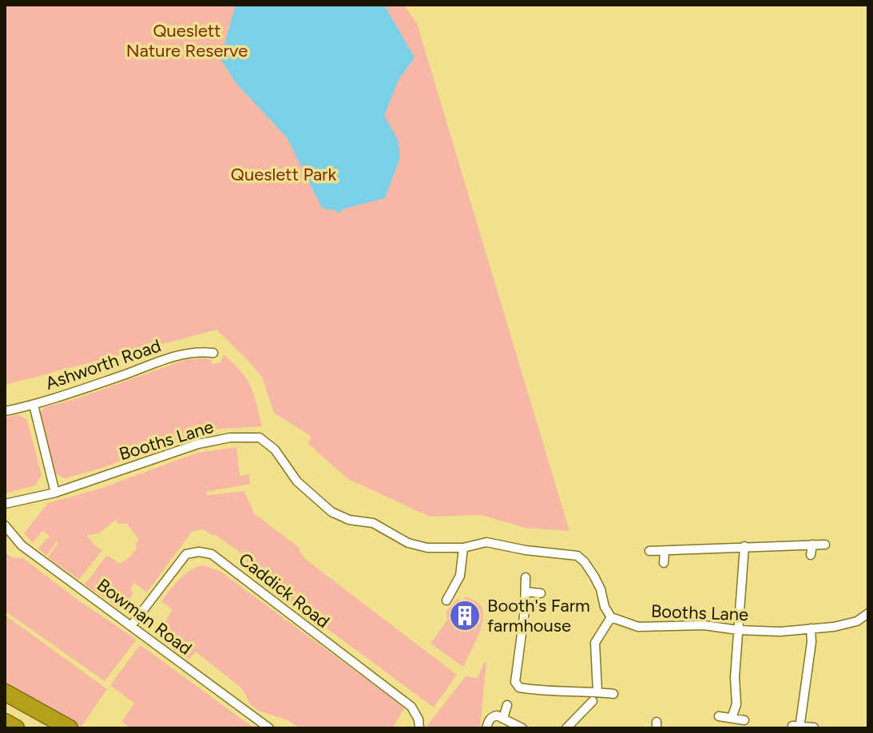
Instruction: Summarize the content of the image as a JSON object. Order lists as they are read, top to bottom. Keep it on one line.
{"streets":{"street":["Ashworth Road","Booths Lane","Caddick Road","Bowman Road"]},"crossings":[["Caddick Road","Bowman Road"]],"parks":["Queslett Nature Reserve","Queslett Park"],"places":{"building":["Booth's Farm farmhouse"]}}
